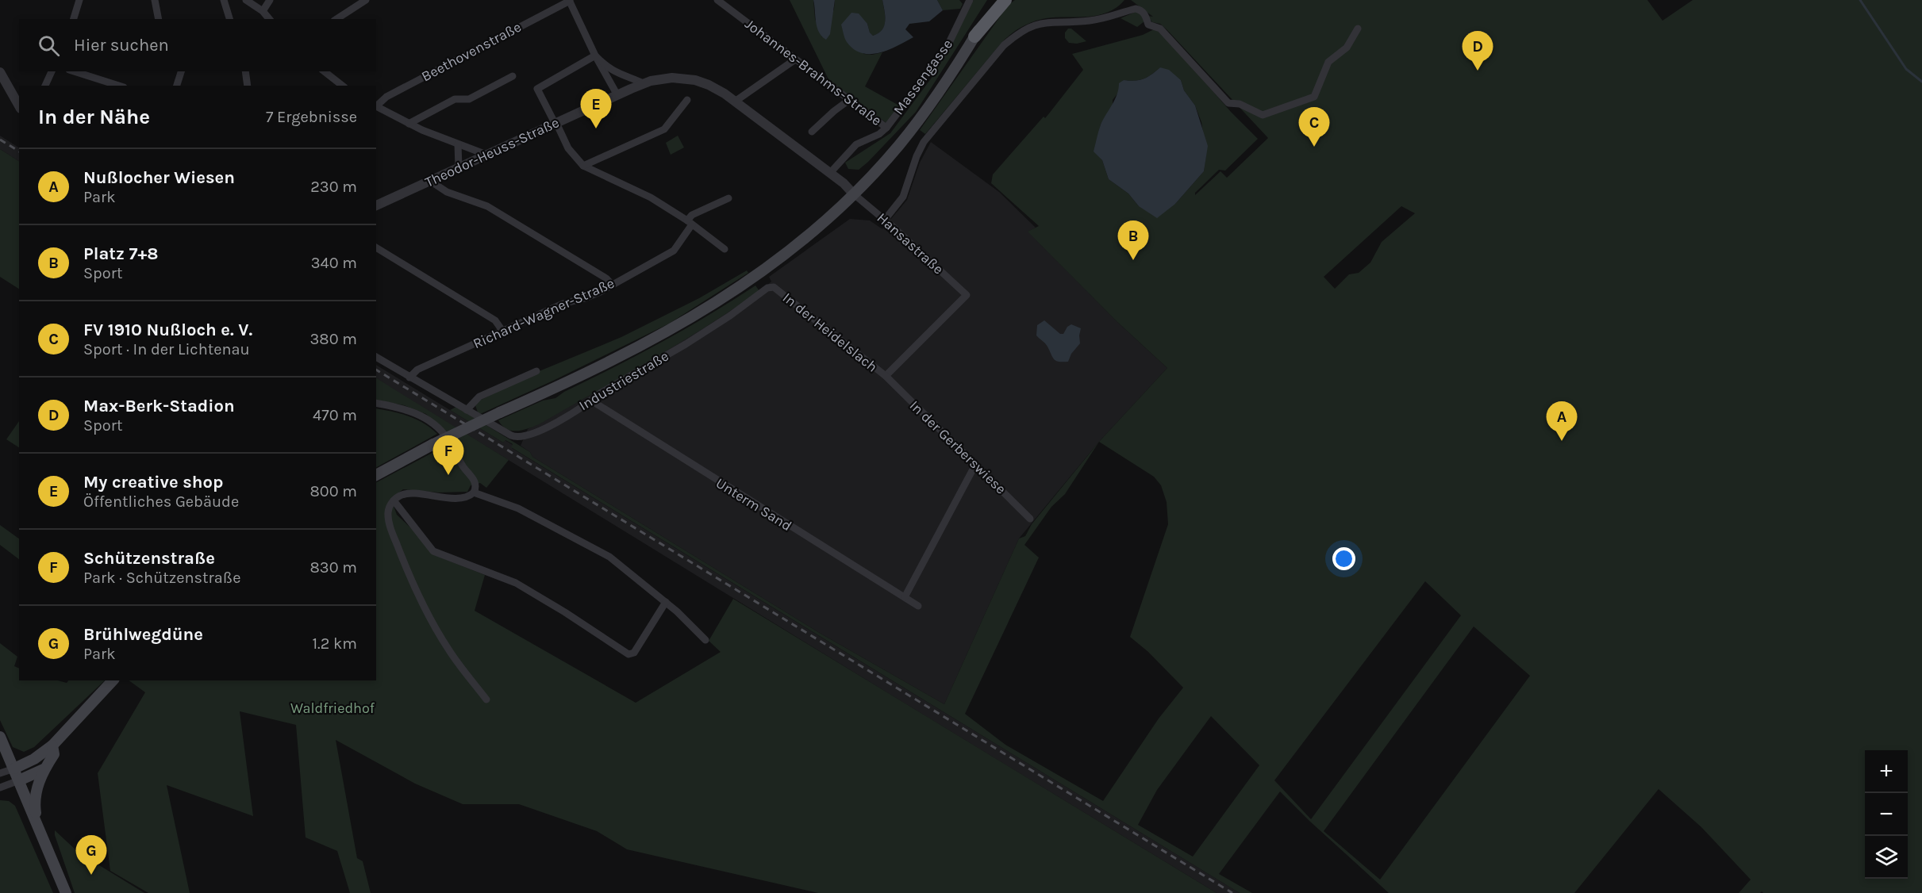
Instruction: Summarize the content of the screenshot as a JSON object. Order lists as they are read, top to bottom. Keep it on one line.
{"streets":{"street":["Beethovenstraße","Johannes-Brahms-Straße","Massengasse","Theodor-Heuss-Straße","Hansastraße","Richard-Wagner-Straße","In der Heidelslach","Industriestraße","In der Gerberswiese","Unterm Sand"]},"crossings":[["Johannes-Brahms-Straße","Massengasse"],["Theodor-Heuss-Straße","Hansastraße"],["Hansastraße","In der Heidelslach"],["Hansastraße","In der Gerberswiese"],["In der Heidelslach","Industriestraße"],["In der Heidelslach","In der Gerberswiese"],["Industriestraße","Unterm Sand"]],"parks":["Waldfriedhof"],"page":{"search":"Hier suchen","pins":["D","E","C","B","A","F","G"],"heading":["In der Nähe","7 Ergebnisse"],"list":[{"mark":"A","name":"Nußlocher Wiesen","note":"Park","value":"230 m"},{"mark":"B","name":"Platz 7+8","note":"Sport","value":"340 m"},{"mark":"C","name":"FV 1910 Nußloch e. V.","note":"Sport · In der Lichtenau","value":"380 m"},{"mark":"D","name":"Max-Berk-Stadion","note":"Sport","value":"470 m"},{"mark":"E","name":"My creative shop","note":"Öffentliches Gebäude","value":"800 m"},{"mark":"F","name":"Schützenstraße","note":"Park · Schützenstraße","value":"830 m"},{"mark":"G","name":"Brühlwegdüne","note":"Park","value":"1.2 km"}],"map_buttons":["+","−"]}}
